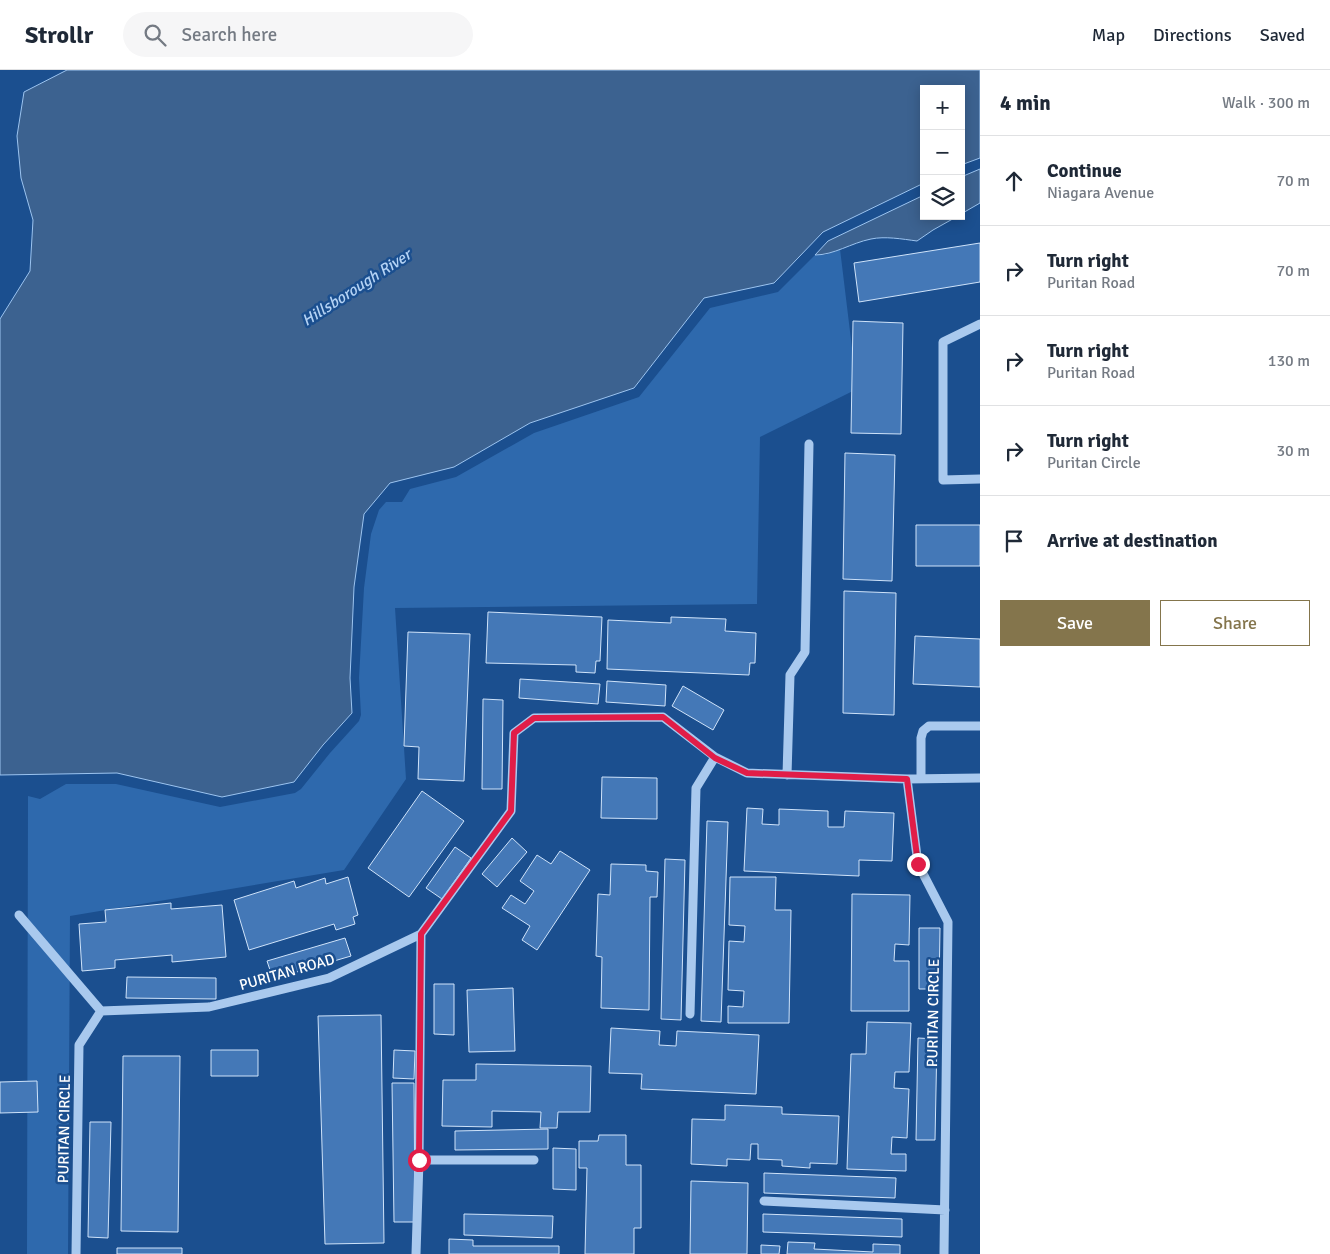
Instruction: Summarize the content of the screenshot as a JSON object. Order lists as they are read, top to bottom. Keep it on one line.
{"streets":{"street":["PURITAN ROAD","PURITAN CIRCLE"]},"crossings":[["PURITAN ROAD","PURITAN CIRCLE"]],"water":["Hillsborough River"],"page":{"header":"Strollr","search":"Search here","nav":["Map","Directions","Saved"],"heading":["4 min","Walk · 300 m"],"map_buttons":["+","−"],"list":[["Continue","Niagara Avenue","70 m"],["Turn right","Puritan Road","70 m"],["Turn right","Puritan Road","130 m"],["Turn right","Puritan Circle","30 m"],"Arrive at destination"],"buttons":["Save","Share"]}}
